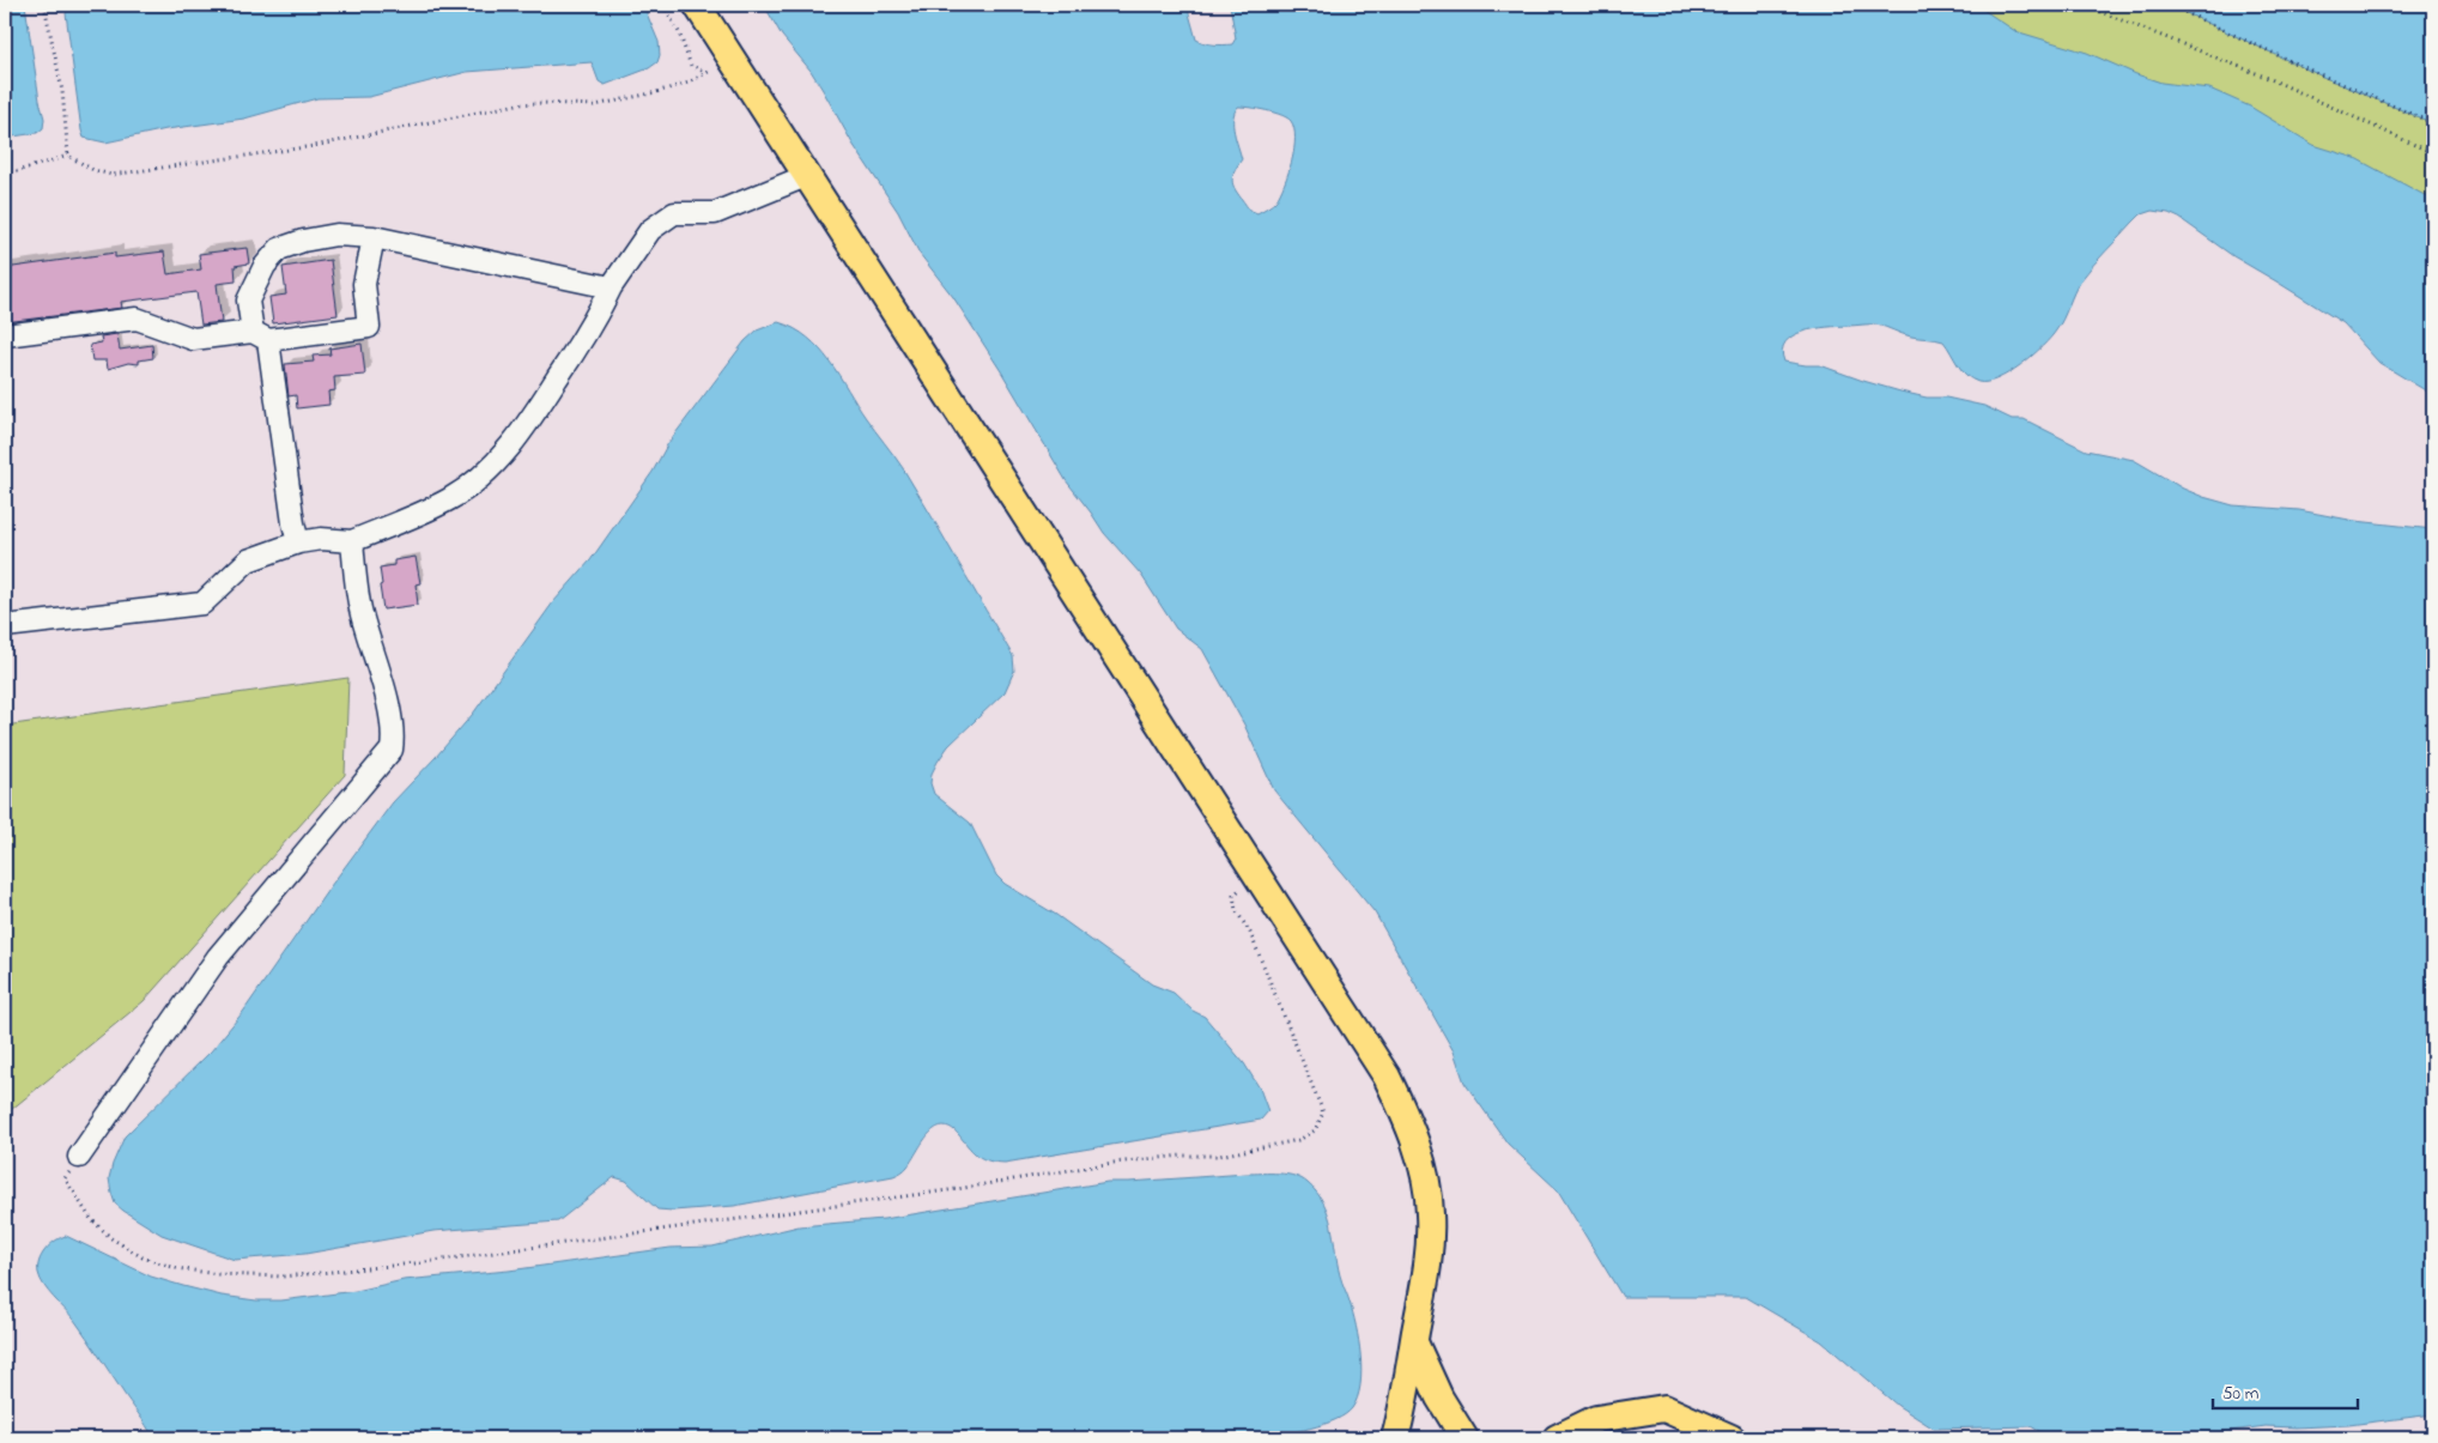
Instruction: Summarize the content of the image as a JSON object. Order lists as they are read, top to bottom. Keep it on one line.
{"scale_bar":"50 m"}
